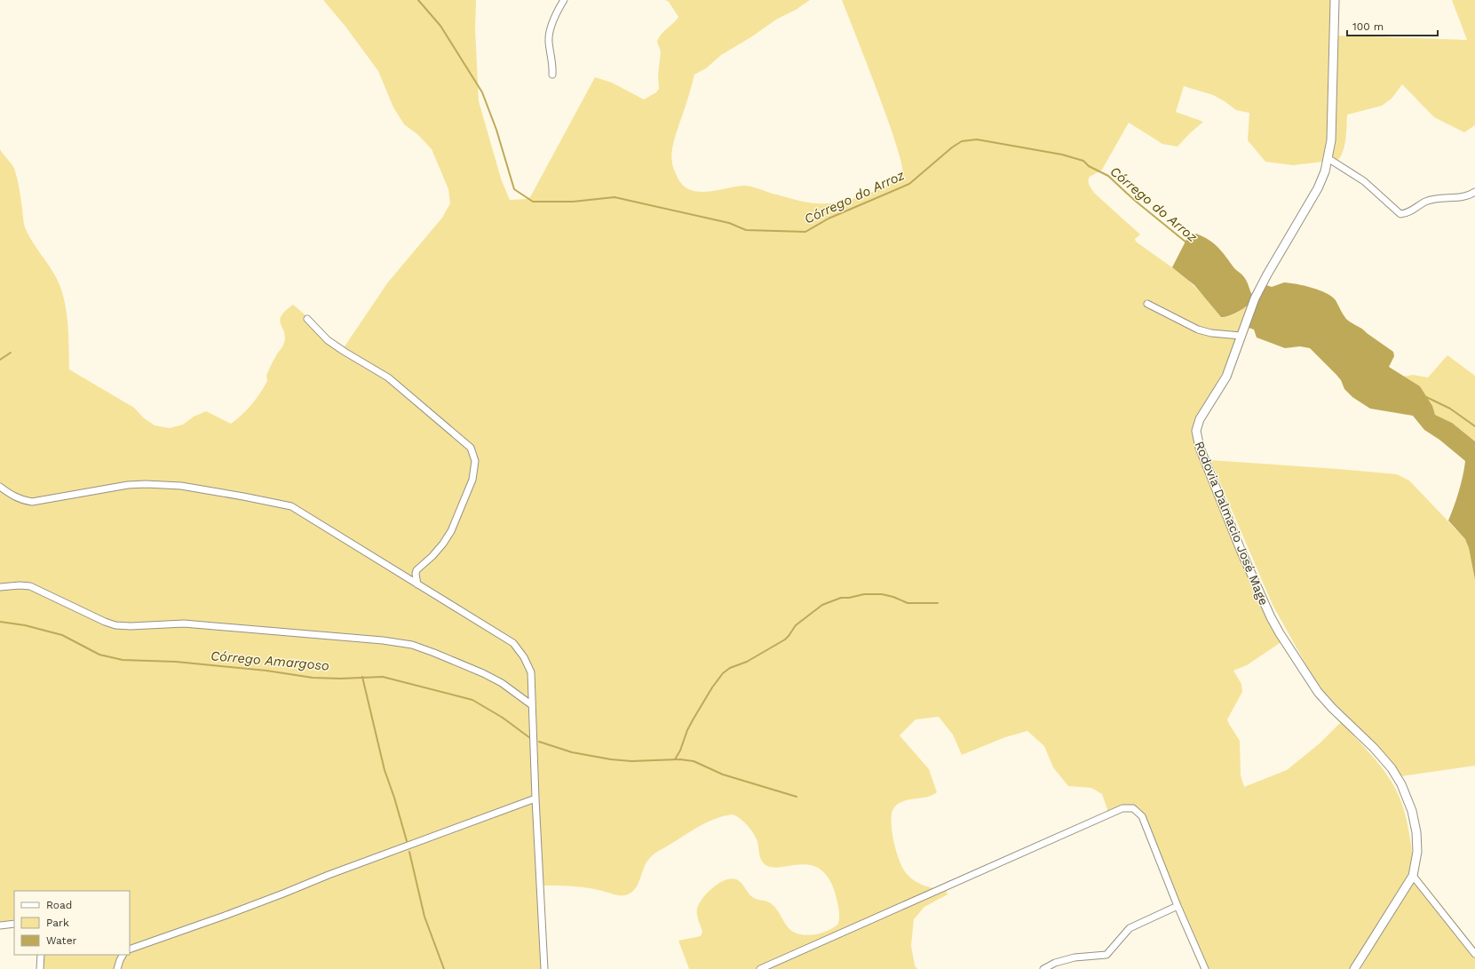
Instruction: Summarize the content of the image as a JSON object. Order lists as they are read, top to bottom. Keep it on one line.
{"streets":{"street":["Rodovia Dalmacio José Mage"]},"water":["Córrego do Arroz","Córrego Amargoso"],"legend":["Road","Park","Water"],"scale_bar":"100 m"}
